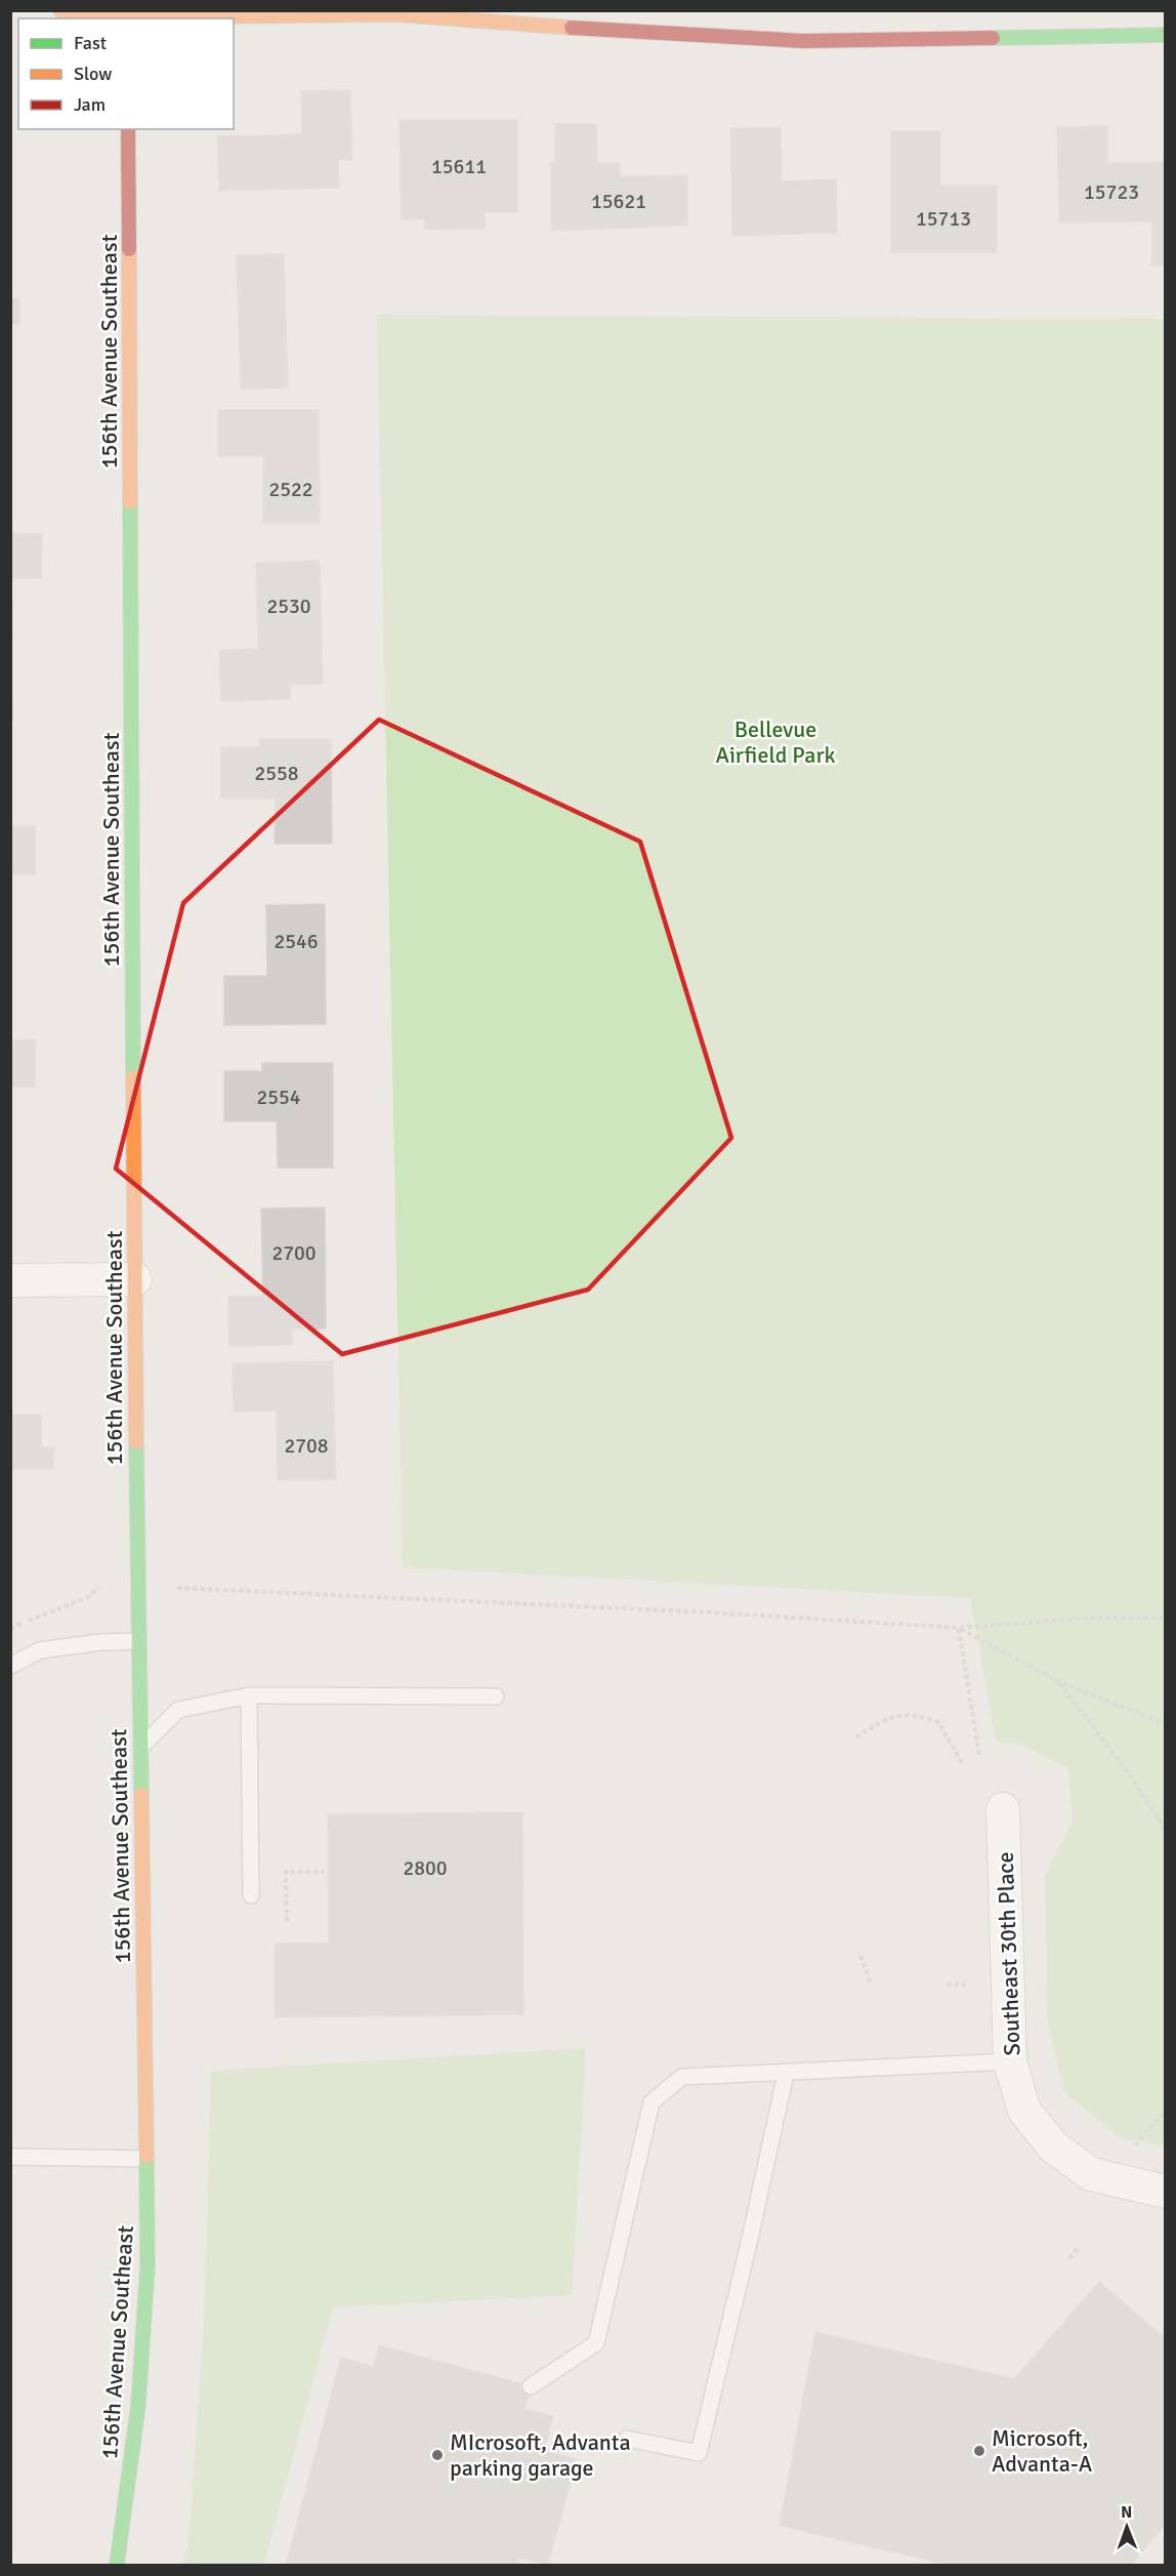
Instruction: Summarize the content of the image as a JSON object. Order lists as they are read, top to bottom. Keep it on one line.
{"streets":{"street":["156th Avenue Southeast","Southeast 30th Place"]},"parks":["Bellevue Airfield Park"],"places":["Microsoft, Advanta-A","MIcrosoft, Advanta parking garage"],"house_numbers":["15611","15723","15621","15713","2522","2530","2558","2546","2554","2700","2708","2800"],"legend":["Fast","Slow","Jam"],"north":"top"}
